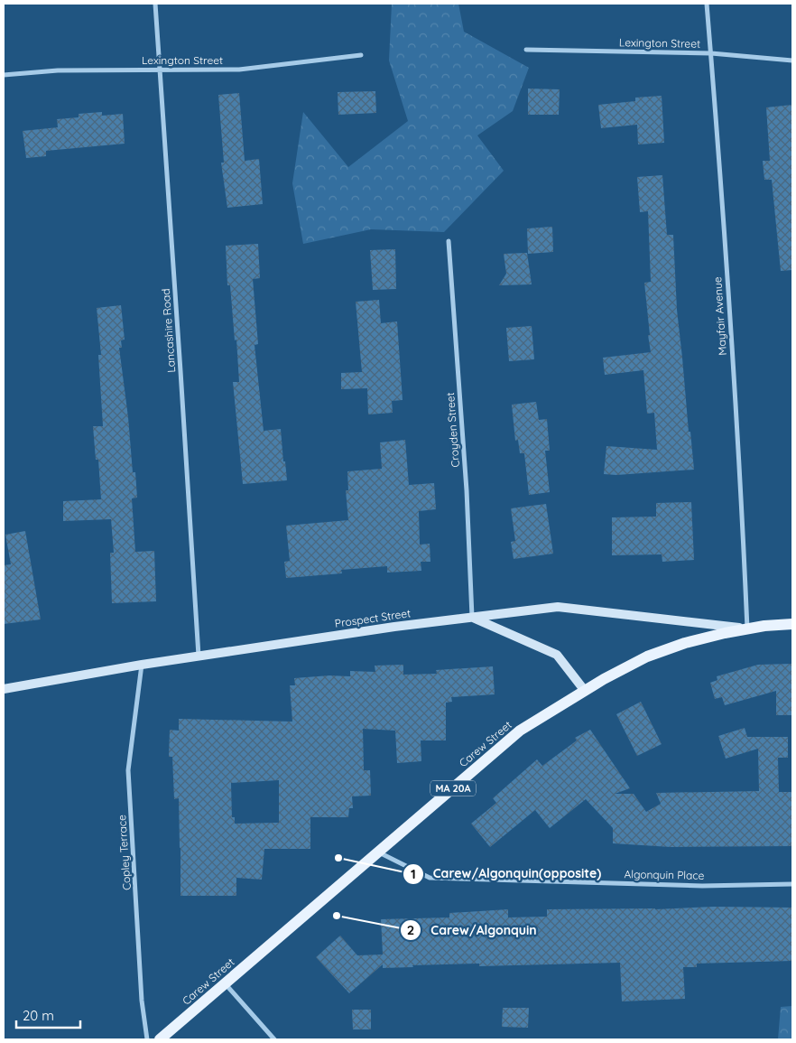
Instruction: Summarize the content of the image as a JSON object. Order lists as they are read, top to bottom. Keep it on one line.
{"streets":{"main road":["Prospect Street","Carew Street","MA 20A"],"street":["Lexington Street","Mayfair Avenue","Lancashire Road","Croyden Street","Copley Terrace","Algonquin Place"]},"crossings":[["Lexington Street","Mayfair Avenue"],["Lexington Street","Lancashire Road"],["Mayfair Avenue","Prospect Street"],["Mayfair Avenue","Carew Street"],["Lancashire Road","Prospect Street"],["Croyden Street","Prospect Street"],["Prospect Street","Carew Street"],["Prospect Street","Copley Terrace"],["Carew Street","Algonquin Place"]],"places":["Carew/Algonquin(opposite)","Carew/Algonquin"],"scale_bar":"20 m"}
